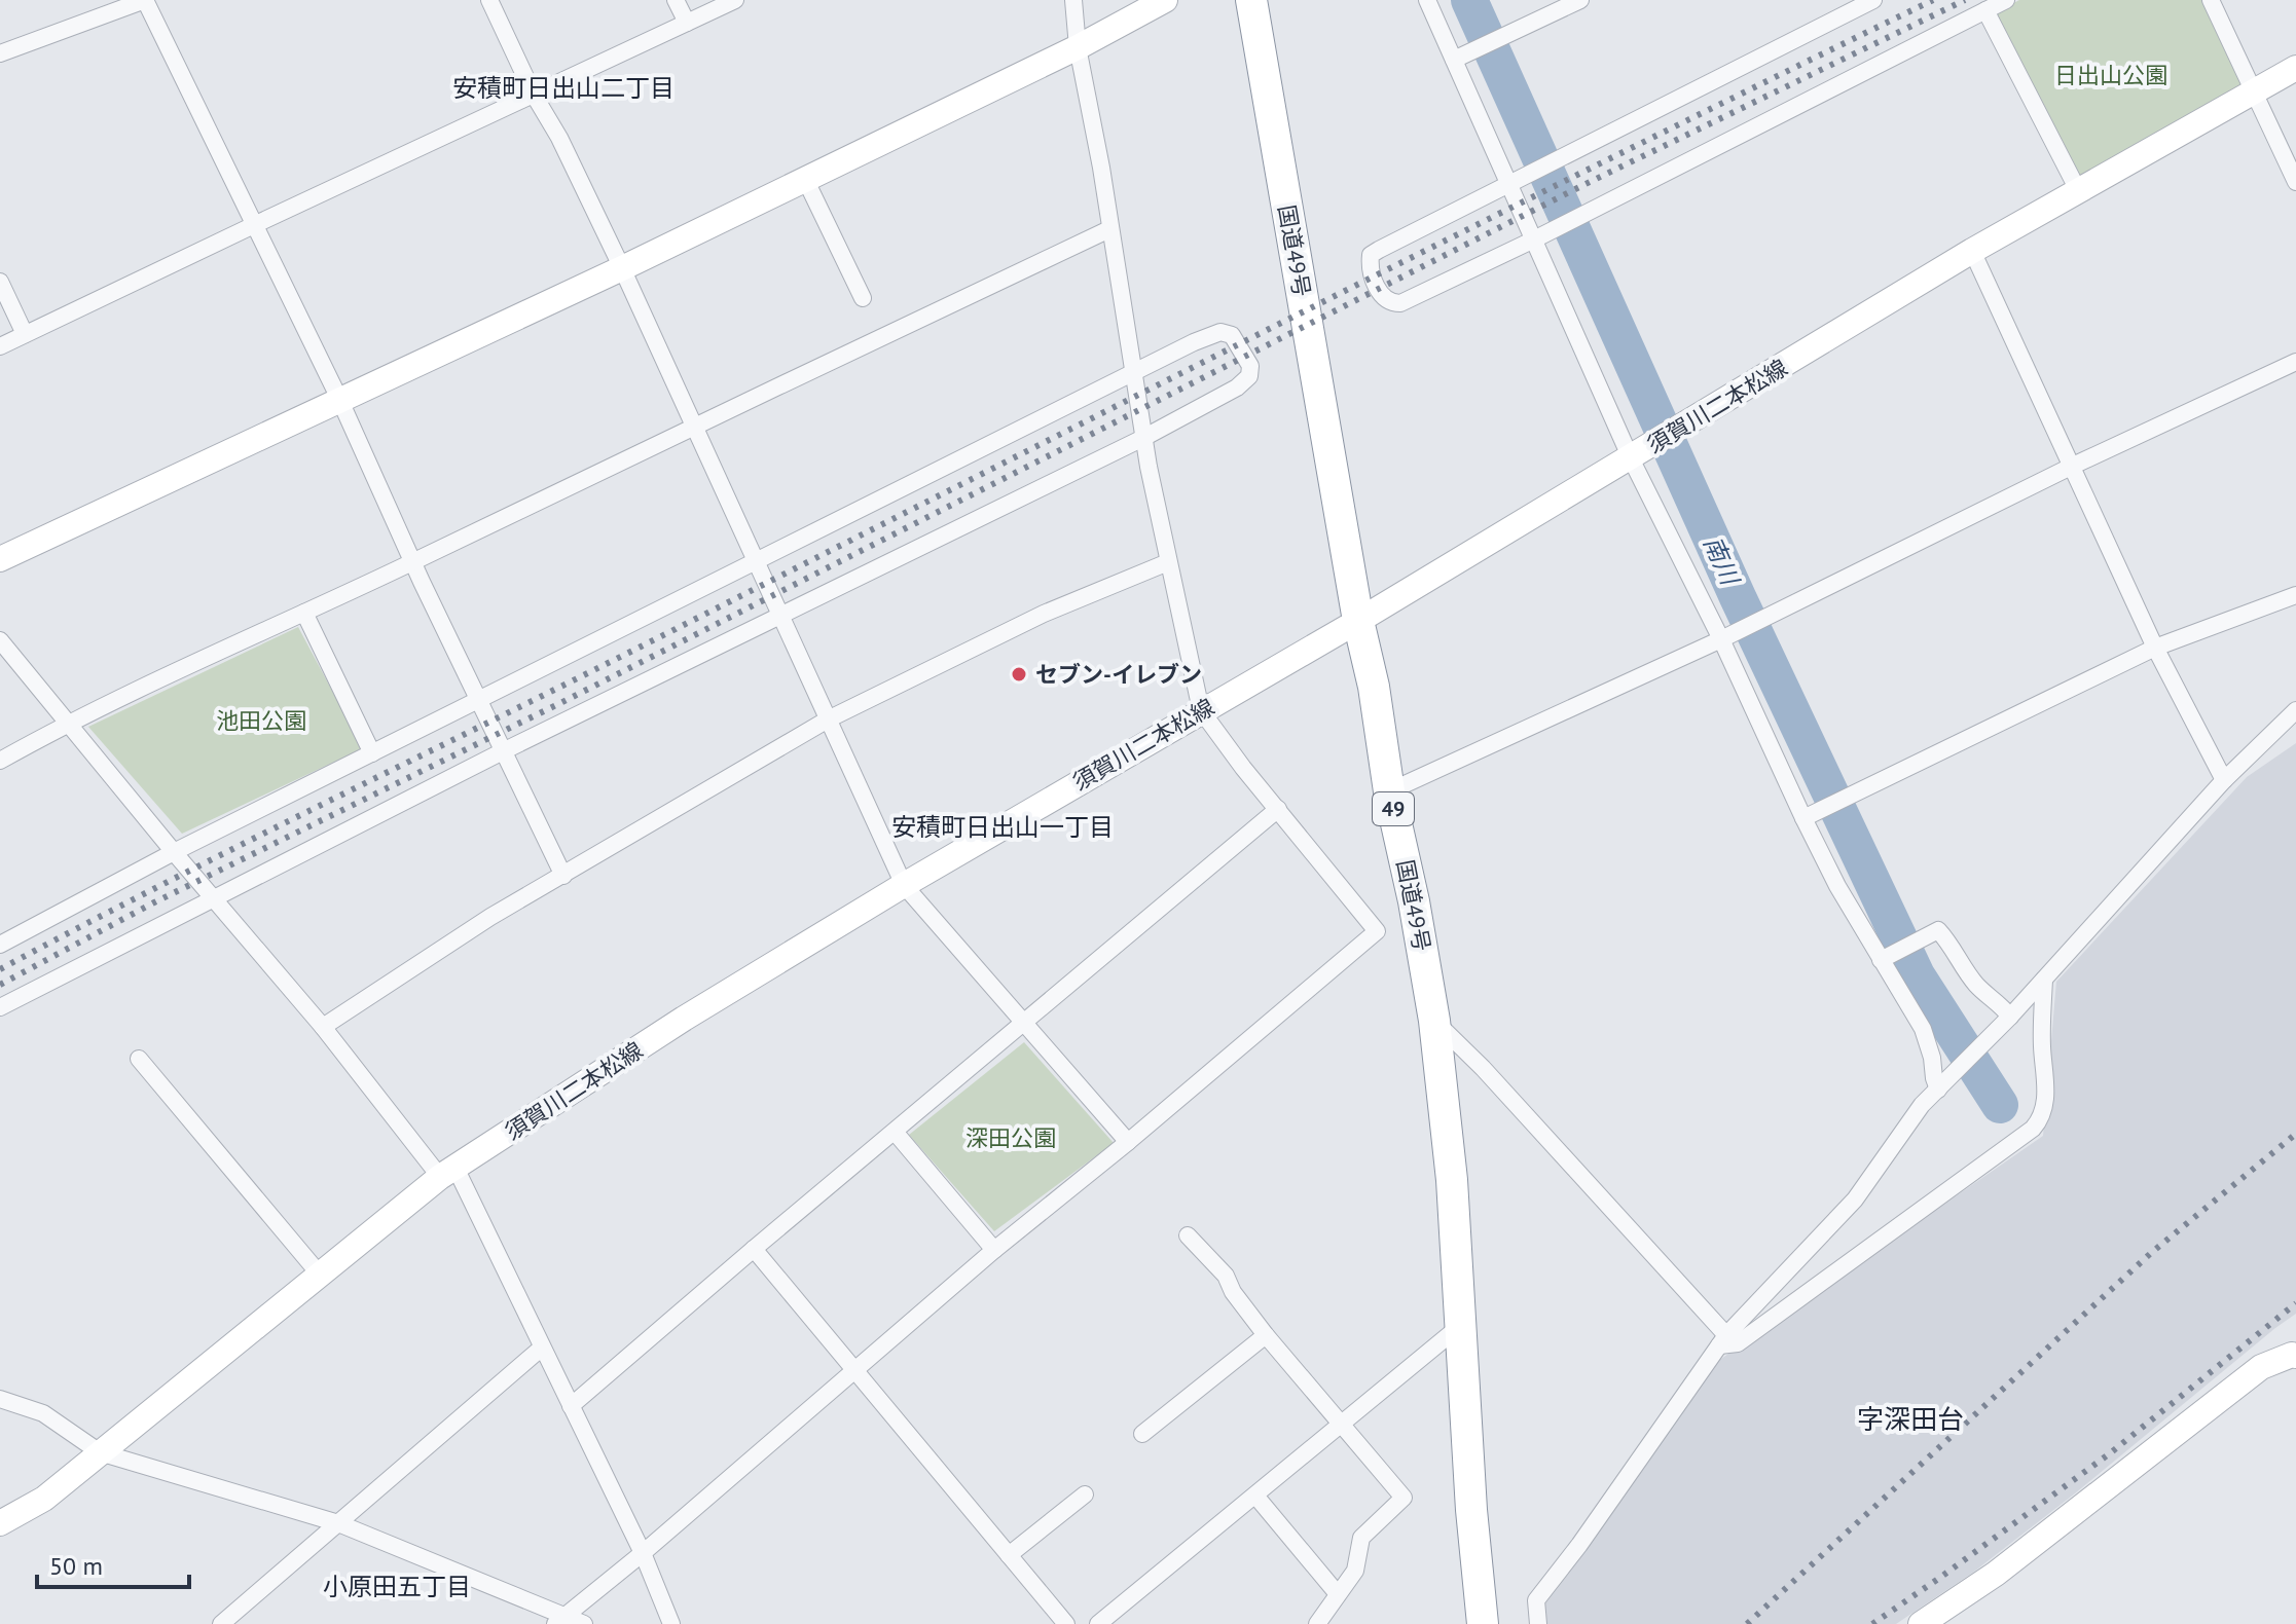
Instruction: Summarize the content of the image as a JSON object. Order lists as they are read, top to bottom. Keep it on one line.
{"streets":{"highway":["国道49号","49"],"main road":["須賀川二本松線"]},"crossings":[["国道49号","須賀川二本松線"]],"districts":["安積町日出山二丁目","安積町日出山一丁目","字深田台","小原田五丁目"],"water":["南川"],"parks":["日出山公園","池田公園","深田公園"],"places":["セブン-イレブン"],"scale_bar":"50 m"}
